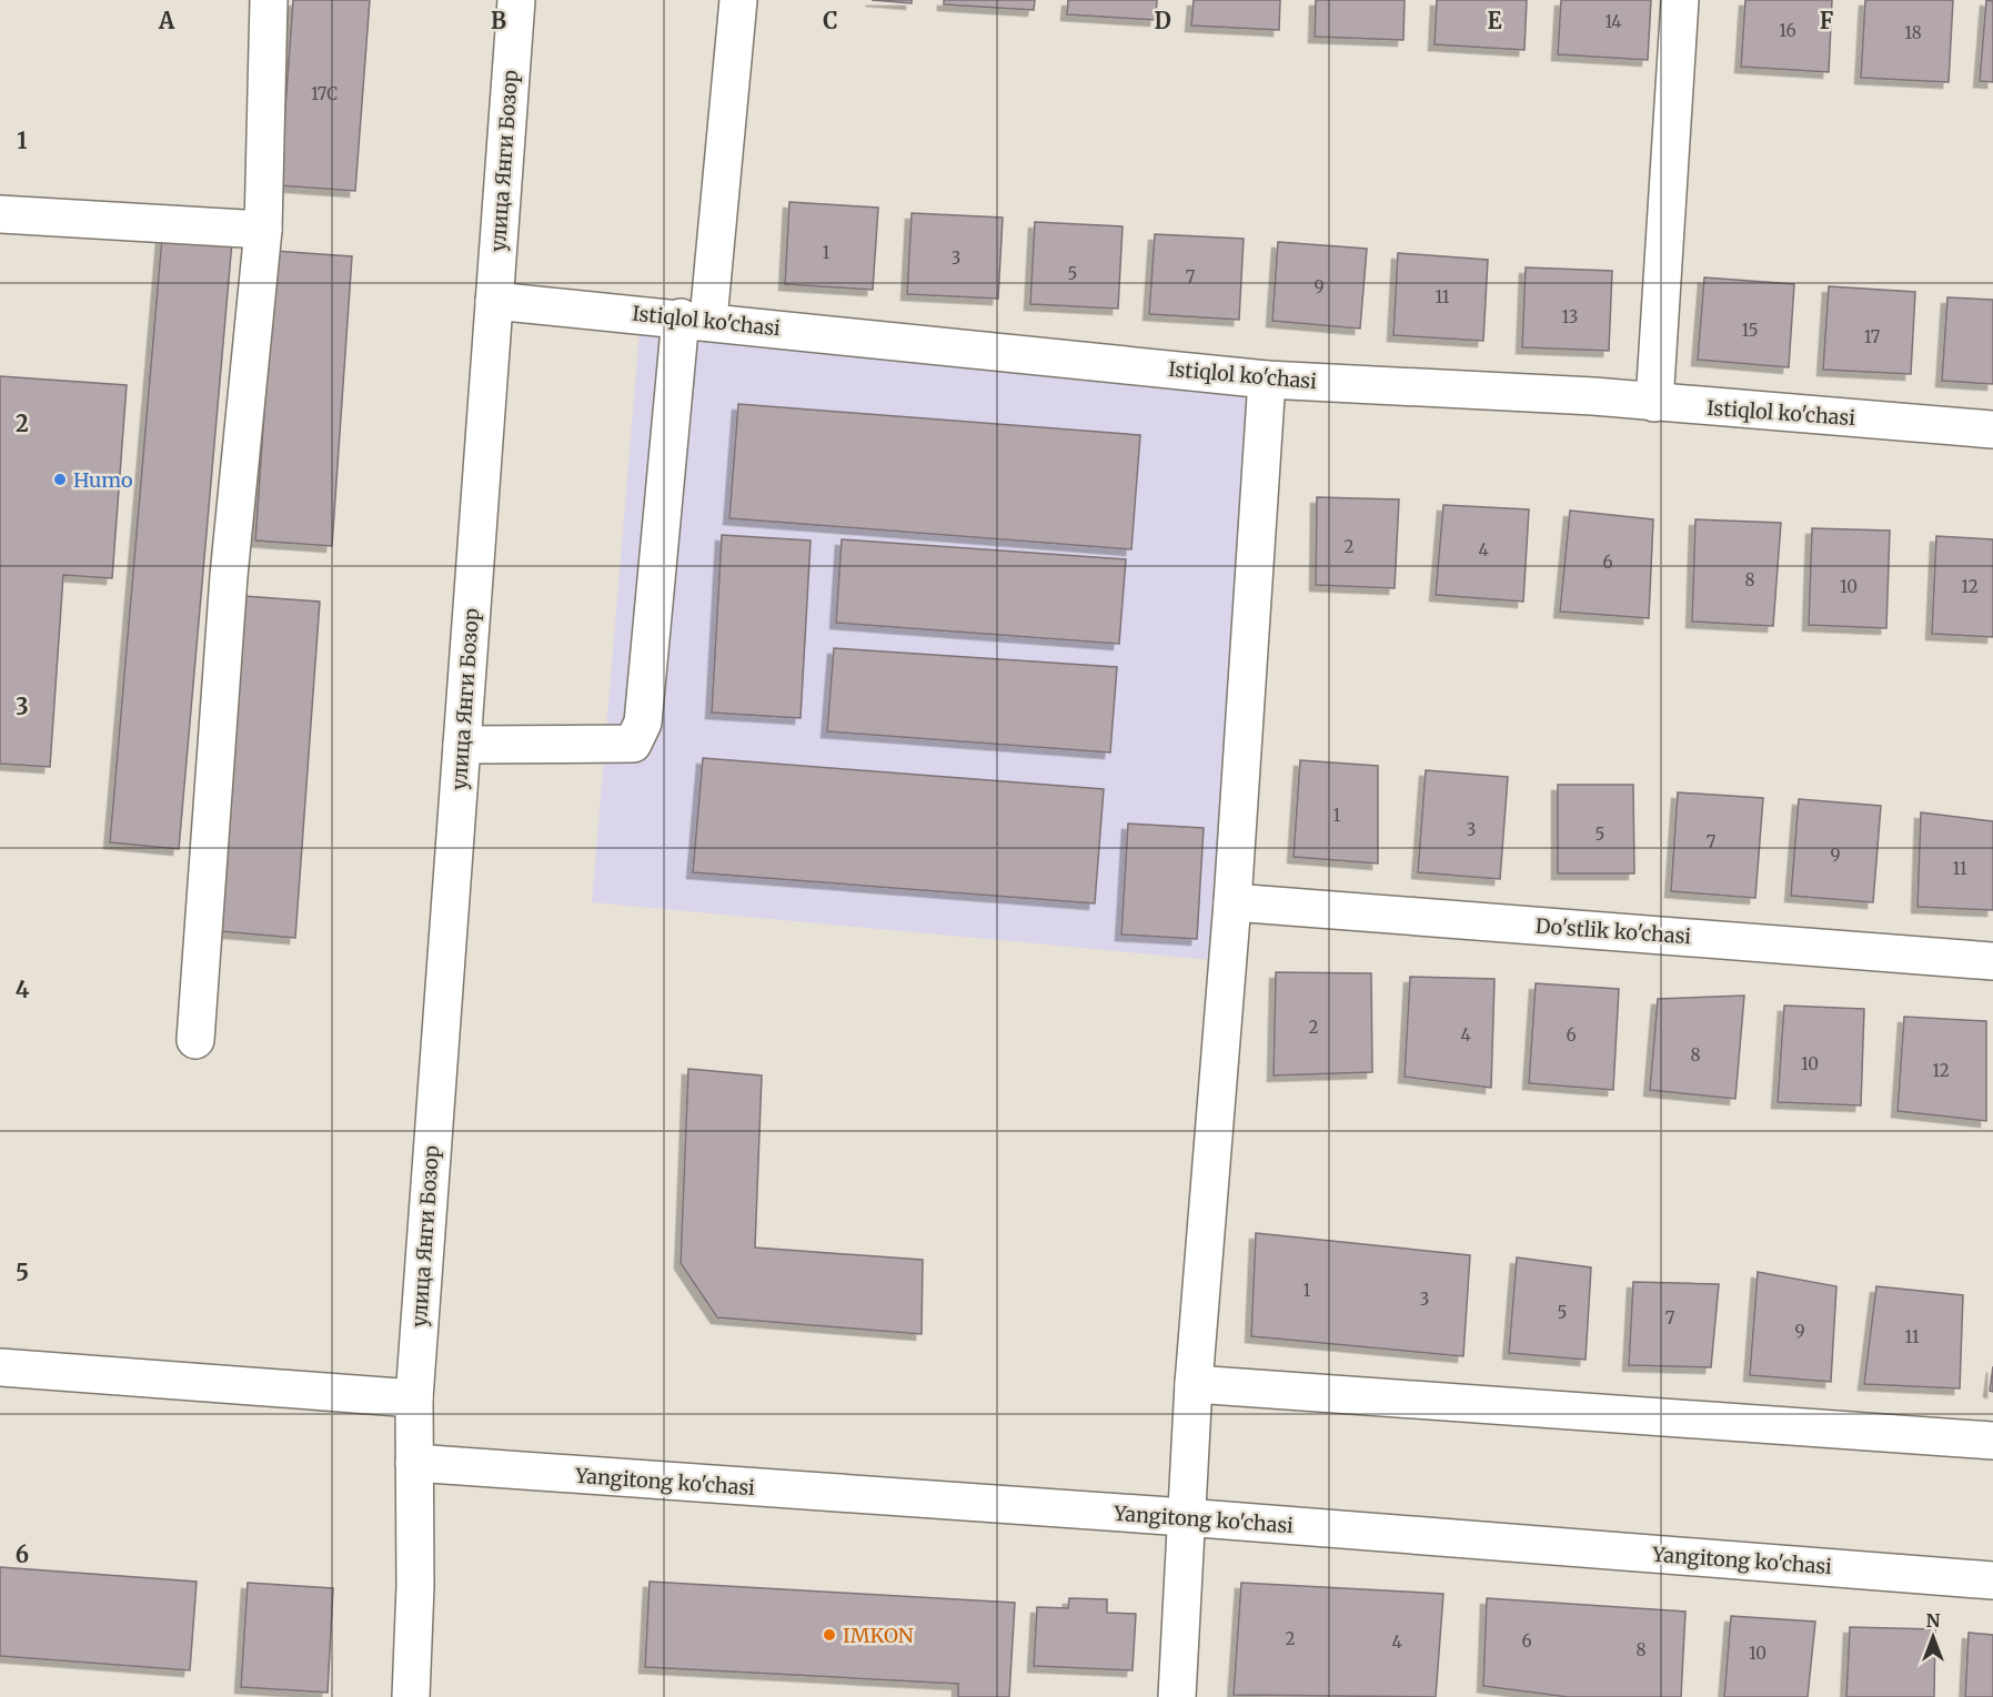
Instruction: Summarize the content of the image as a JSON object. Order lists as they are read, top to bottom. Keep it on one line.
{"streets":{"street":["улица Янги Бозор","Istiqlol ko'chasi","Do'stlik ko'chasi","Yangitong ko'chasi"]},"crossings":[["улица Янги Бозор","Istiqlol ko'chasi"],["улица Янги Бозор","Yangitong ko'chasi"]],"places":["Humo","IMKON"],"house_numbers":["14","16","18","17С","1","3","5","7","9","11","13","15","17","2","4","6","8","10","12","1","3","5","7","9","11","2","4","6","8","10","12","1","3","5","7","9","11","2","6","4","8","10"],"north":"top","grid":{"columns":["A","B","C","D","E","F"],"rows":["1","2","3","4","5","6"]}}
